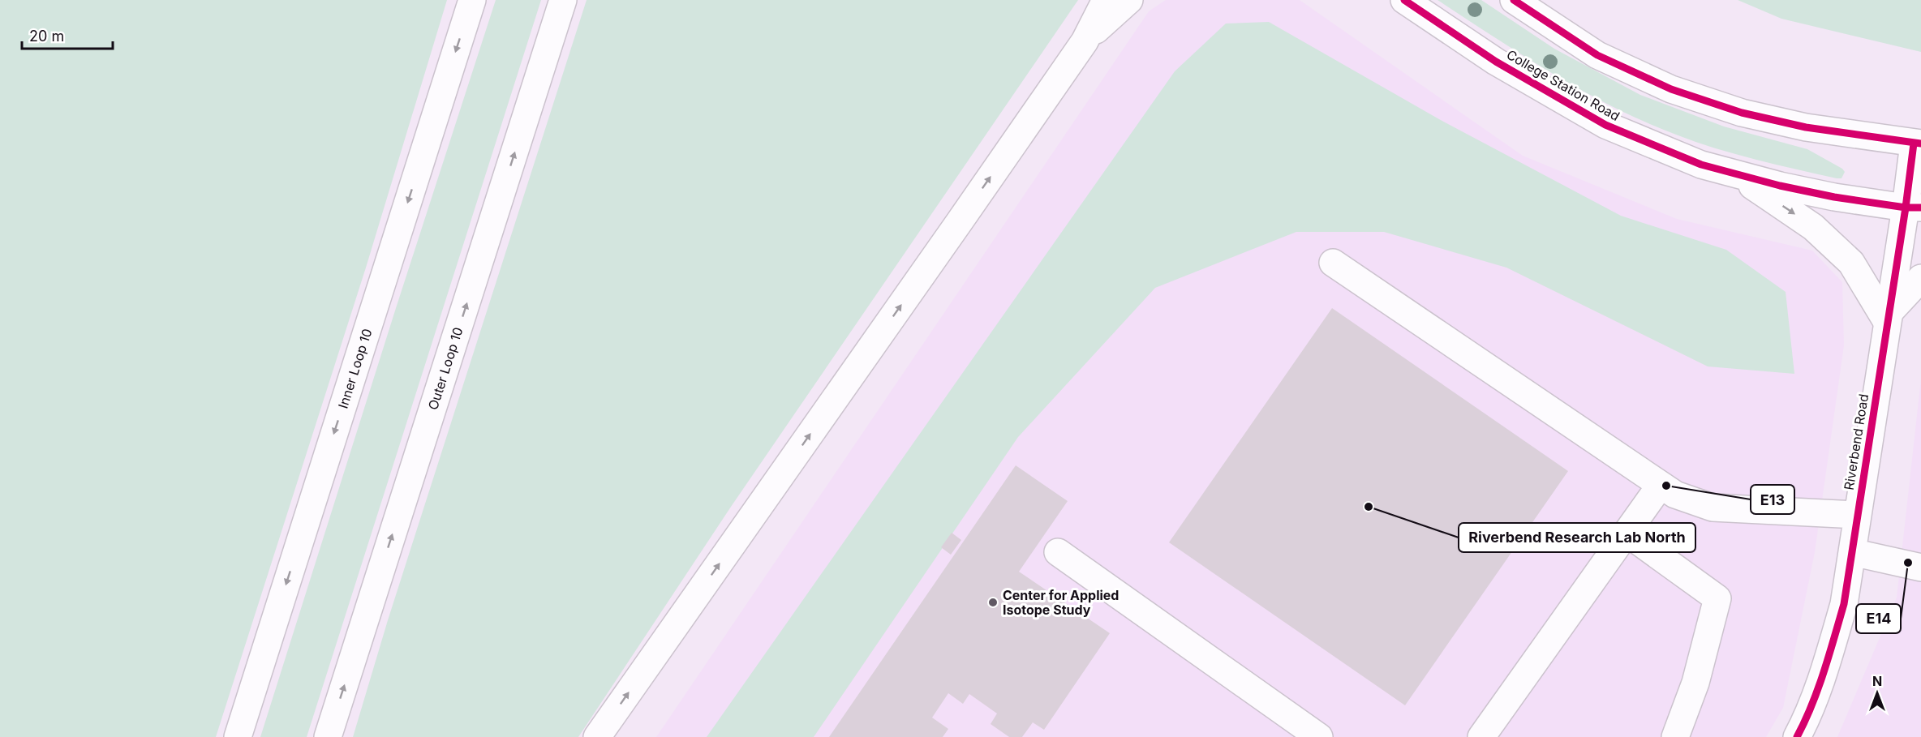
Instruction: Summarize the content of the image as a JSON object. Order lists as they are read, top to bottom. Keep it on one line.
{"streets":{"main road":["College Station Road","Inner Loop 10","Outer Loop 10","Riverbend Road"]},"crossings":[["College Station Road","Riverbend Road"]],"one_way":["Inner Loop 10","Outer Loop 10"],"places":["E13","Riverbend Research Lab North","E14","Center for Applied Isotope Study"],"scale_bar":"20 m","north":"top"}
